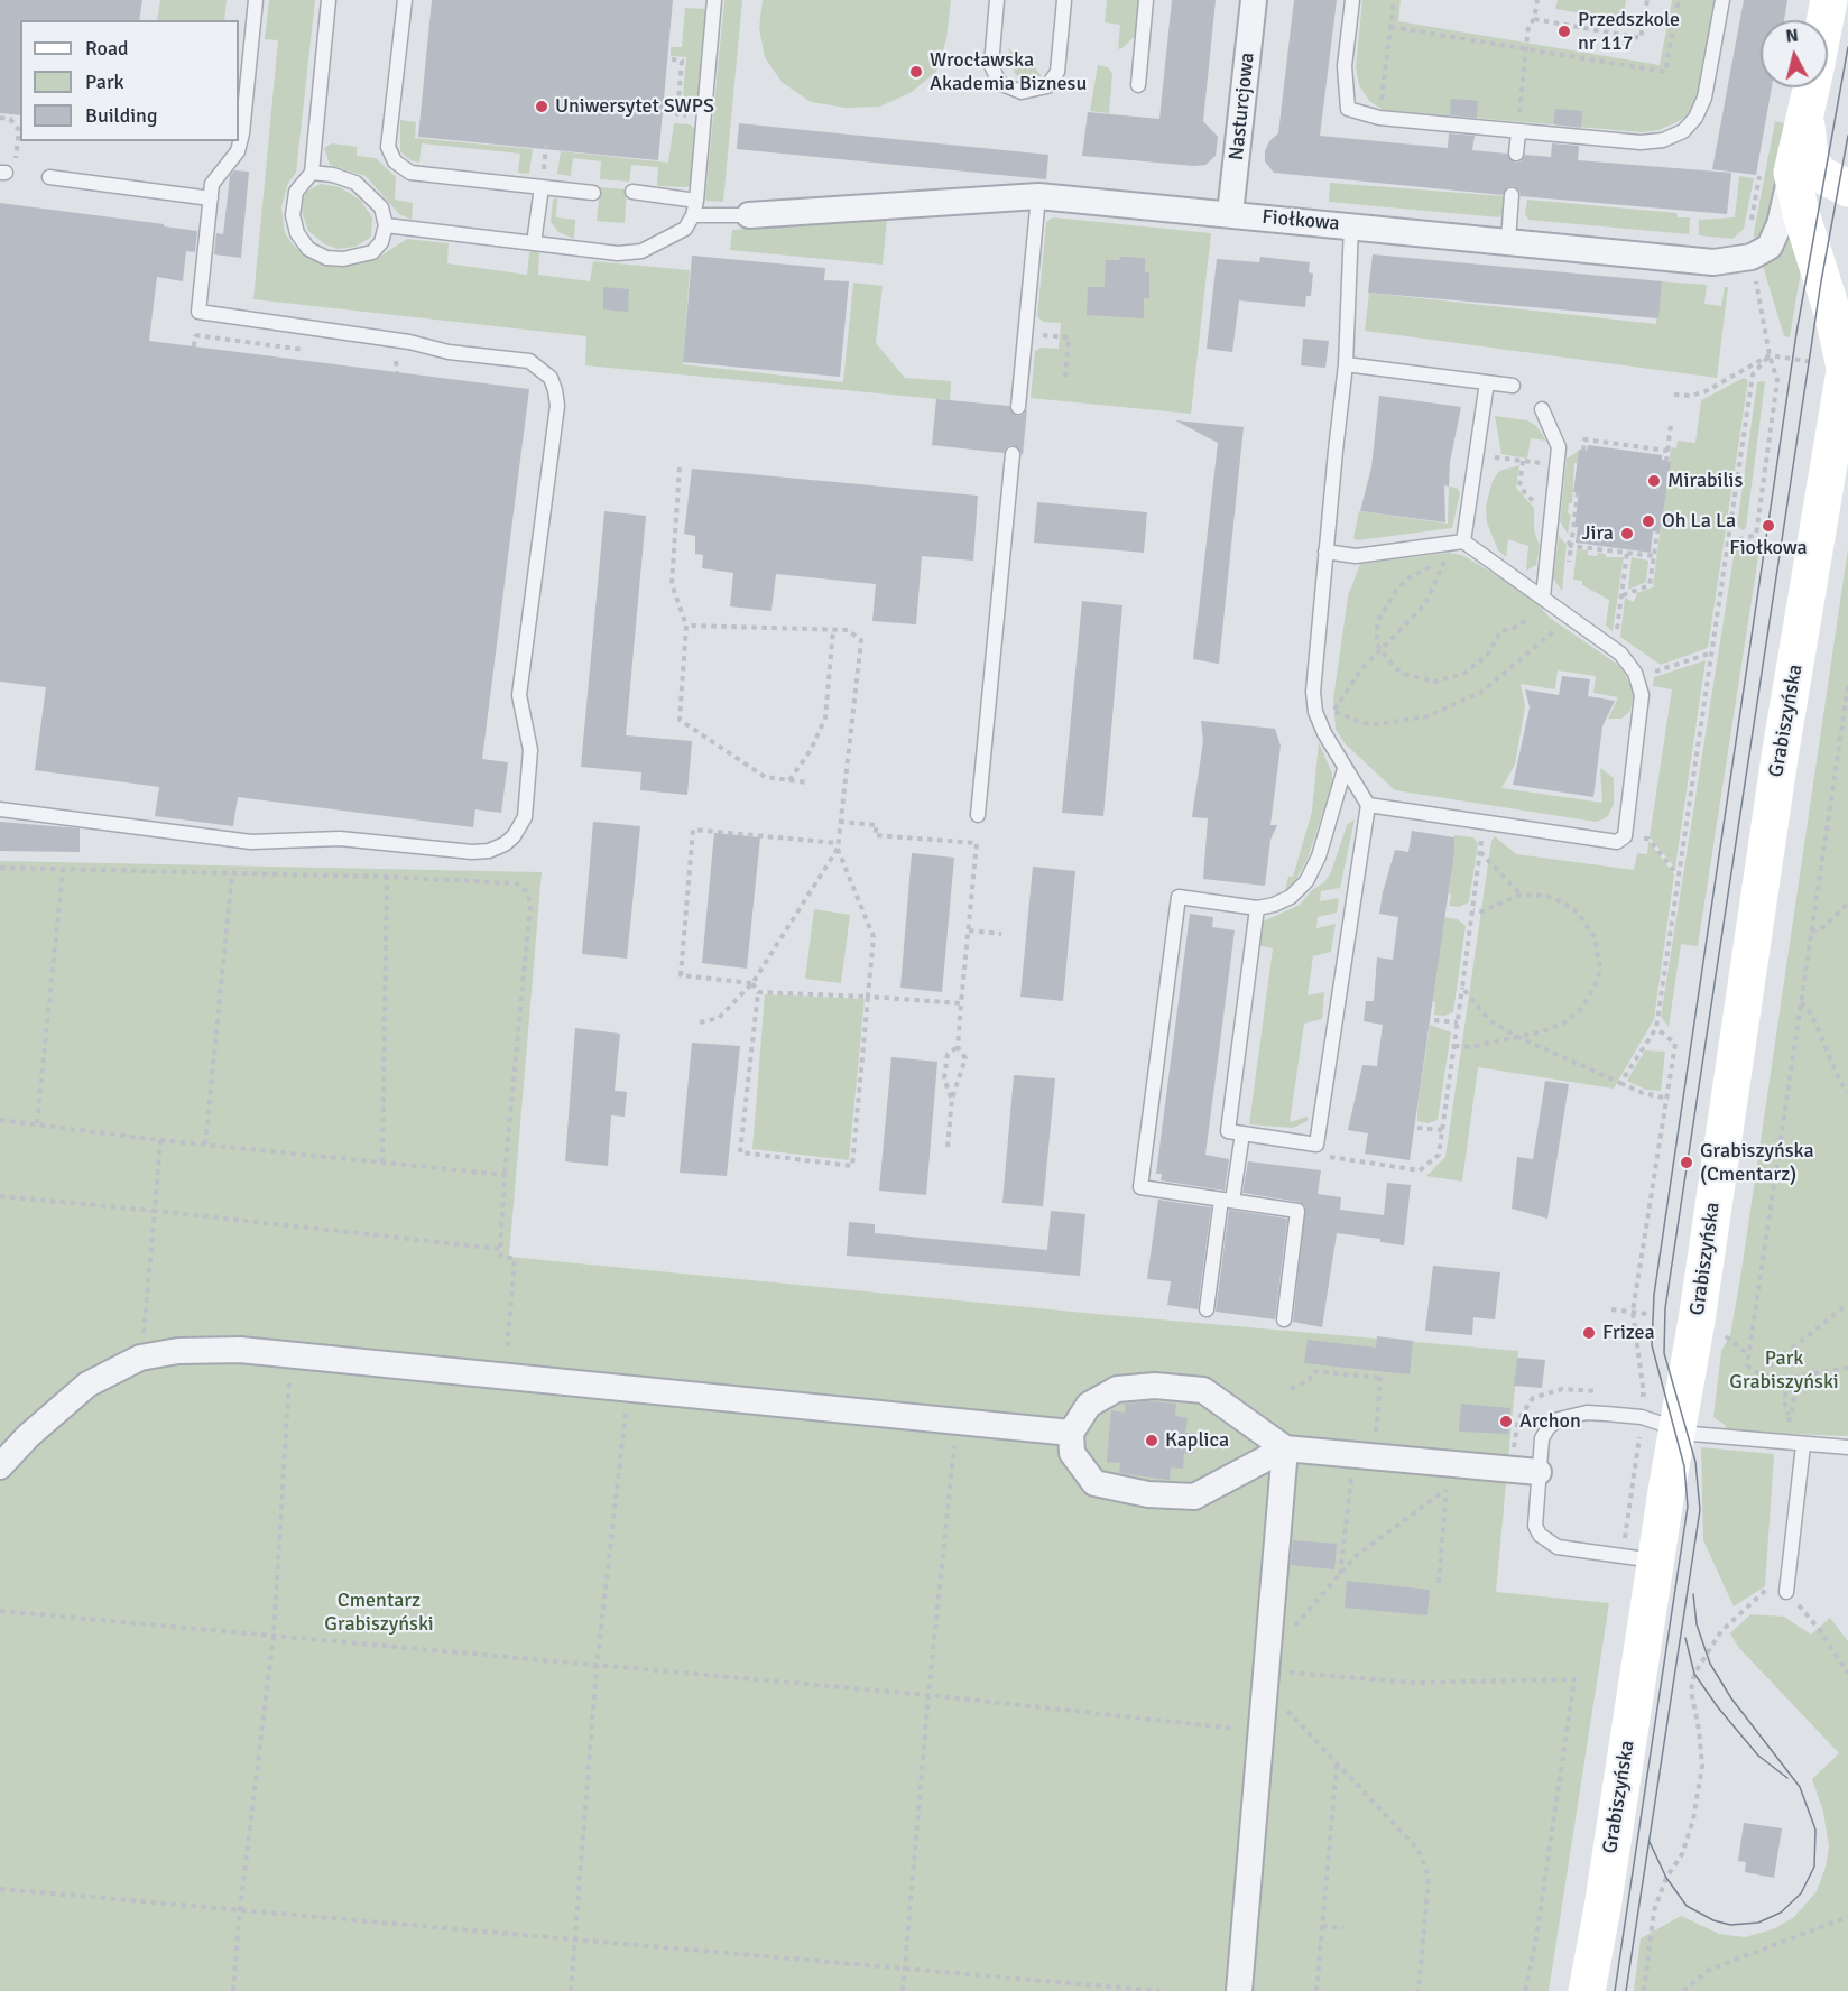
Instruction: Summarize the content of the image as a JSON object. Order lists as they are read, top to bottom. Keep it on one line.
{"streets":{"main road":["Grabiszyńska"],"street":["Nasturcjowa","Fiołkowa"]},"crossings":[["Nasturcjowa","Fiołkowa"],["Fiołkowa","Grabiszyńska"]],"parks":["Park Grabiszyński","Cmentarz Grabiszyński"],"places":["Przedszkole nr 117","Wrocławska Akademia Biznesu","Uniwersytet SWPS","Mirabilis","Oh La La","Fiołkowa","Jira","Grabiszyńska (Cmentarz)","Frizea","Archon","Kaplica"],"legend":["Road","Park","Building"],"north":"top"}
